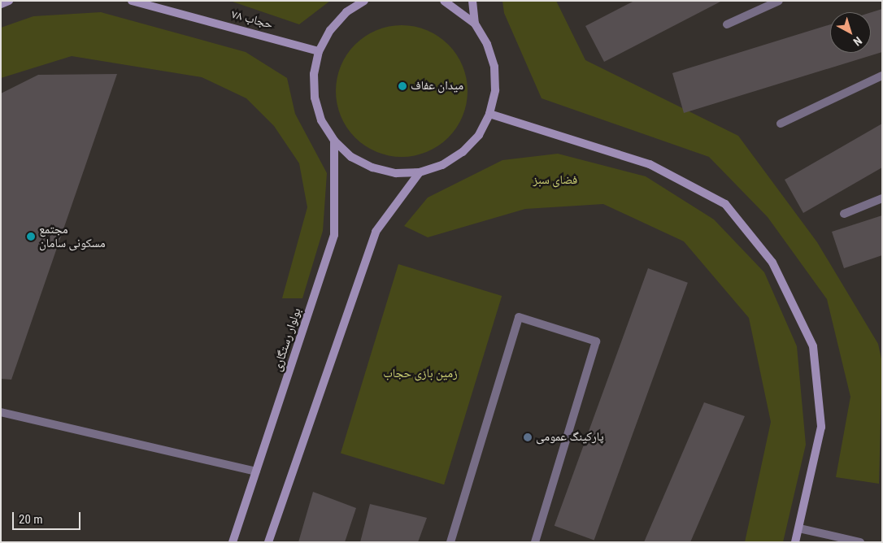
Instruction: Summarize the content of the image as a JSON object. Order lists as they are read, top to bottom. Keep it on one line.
{"streets":{"street":["حجاب ۷۸","بولوار رستگاری"]},"parks":["فضای سبز","زمین بازی حجاب"],"places":["میدان عفاف","مجتمع مسکونی سامان","پارکینگ عمومی"],"scale_bar":"20 m","north":"bottom right"}
